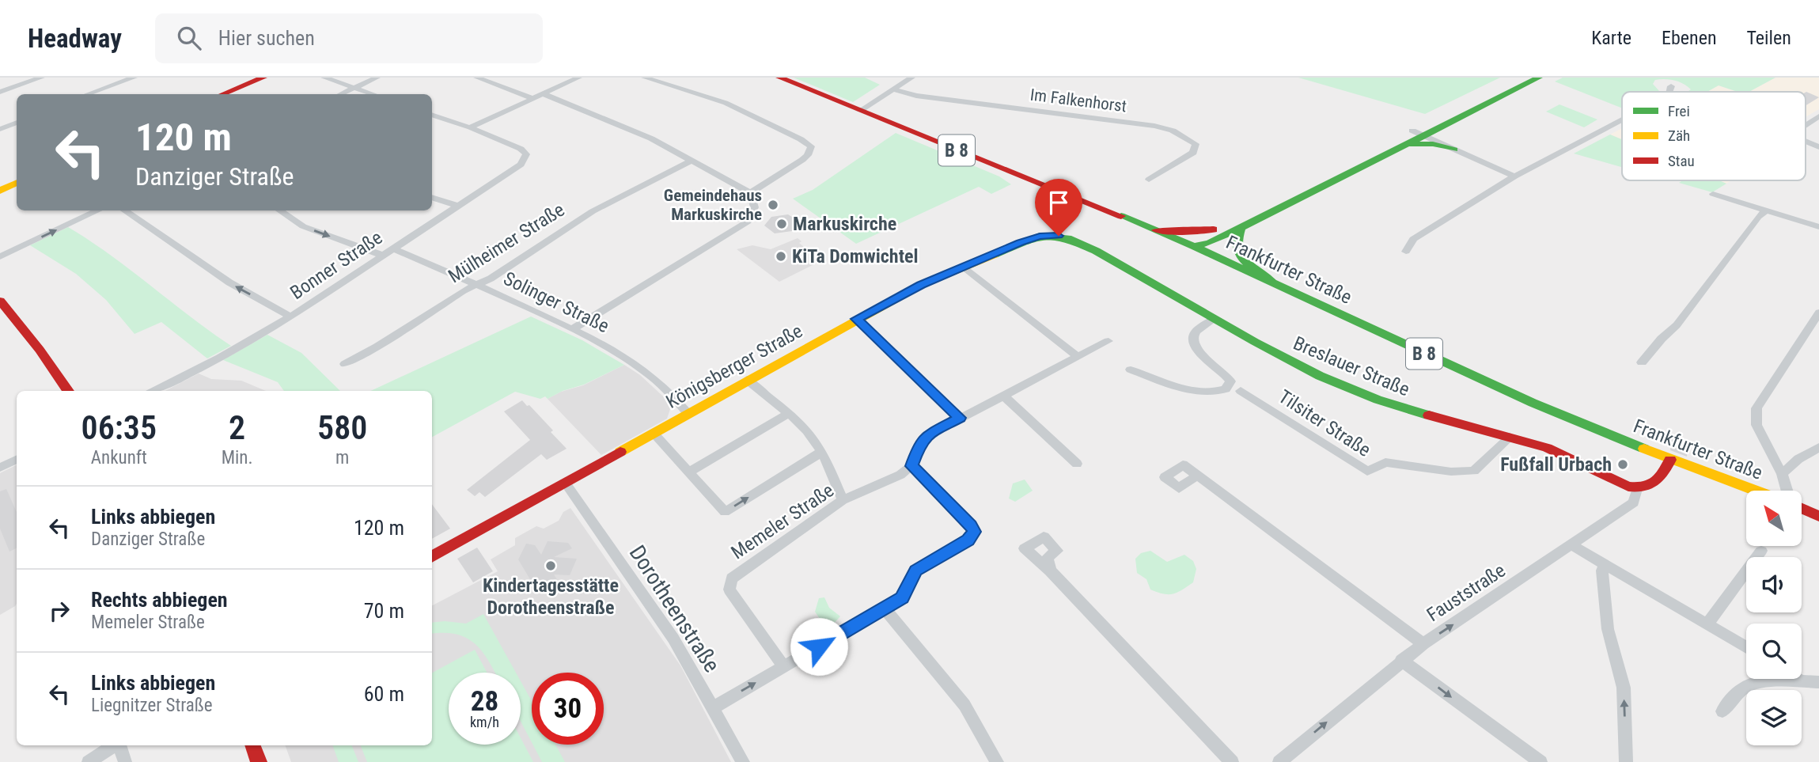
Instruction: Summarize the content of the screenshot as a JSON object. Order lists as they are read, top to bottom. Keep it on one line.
{"streets":{"main road":["B 8","Frankfurter Straße","Königsberger Straße","Breslauer Straße","Fauststraße"],"street":["Im Falkenhorst","Mülheimer Straße","Bonner Straße","Solinger Straße","Tilsiter Straße","Memeler Straße","Dorotheenstraße"]},"crossings":[["Mülheimer Straße","Solinger Straße"],["Bonner Straße","Solinger Straße"],["Frankfurter Straße","Fauststraße"],["Solinger Straße","Königsberger Straße"],["Königsberger Straße","Breslauer Straße"],["Königsberger Straße","Dorotheenstraße"],["Breslauer Straße","Tilsiter Straße"],["Breslauer Straße","Fauststraße"]],"one_way":["Fauststraße"],"places":["Gemeindehaus Markuskirche","Markuskirche","KiTa Domwichtel","Fußfall Urbach","Kindertagesstätte Dorotheenstraße"],"legend":["Frei","Zäh","Stau"],"north":"top left","page":{"header":"Headway","search":"Hier suchen","nav":["Karte","Ebenen","Teilen"],"turn":["120 m","Danziger Straße"],"eta":["06:35","Ankunft","2","Min.","580","m"],"list":[{"name":"Links abbiegen","note":"Danziger Straße","value":"120 m"},{"name":"Rechts abbiegen","note":"Memeler Straße","value":"70 m"},{"name":"Links abbiegen","note":"Liegnitzer Straße","value":"60 m"}],"speed":"28 km/h","limit":"30"}}
